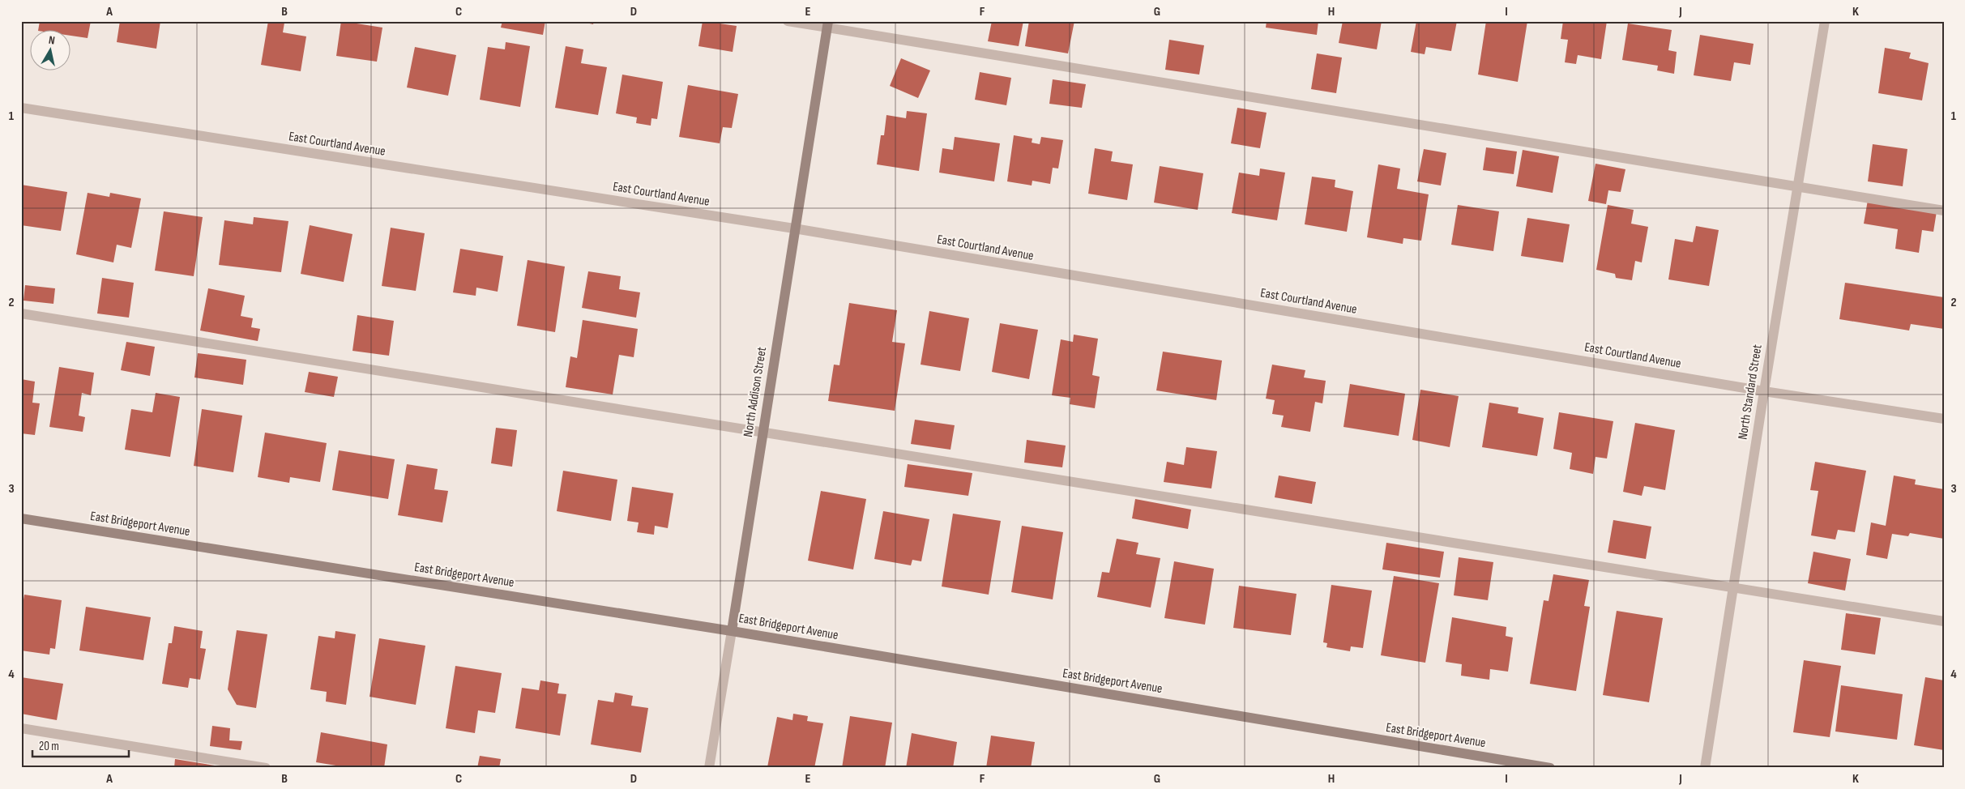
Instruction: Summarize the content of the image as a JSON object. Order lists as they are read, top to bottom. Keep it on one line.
{"streets":{"street":["East Courtland Avenue","North Addison Street","North Standard Street","East Bridgeport Avenue"]},"crossings":[["East Courtland Avenue","North Addison Street"],["East Courtland Avenue","North Standard Street"],["North Addison Street","East Bridgeport Avenue"]],"scale_bar":"20 m","north":"top","grid":{"columns":["A","B","C","D","E","F","G","H","I","J","K"],"rows":["1","2","3","4"]}}
